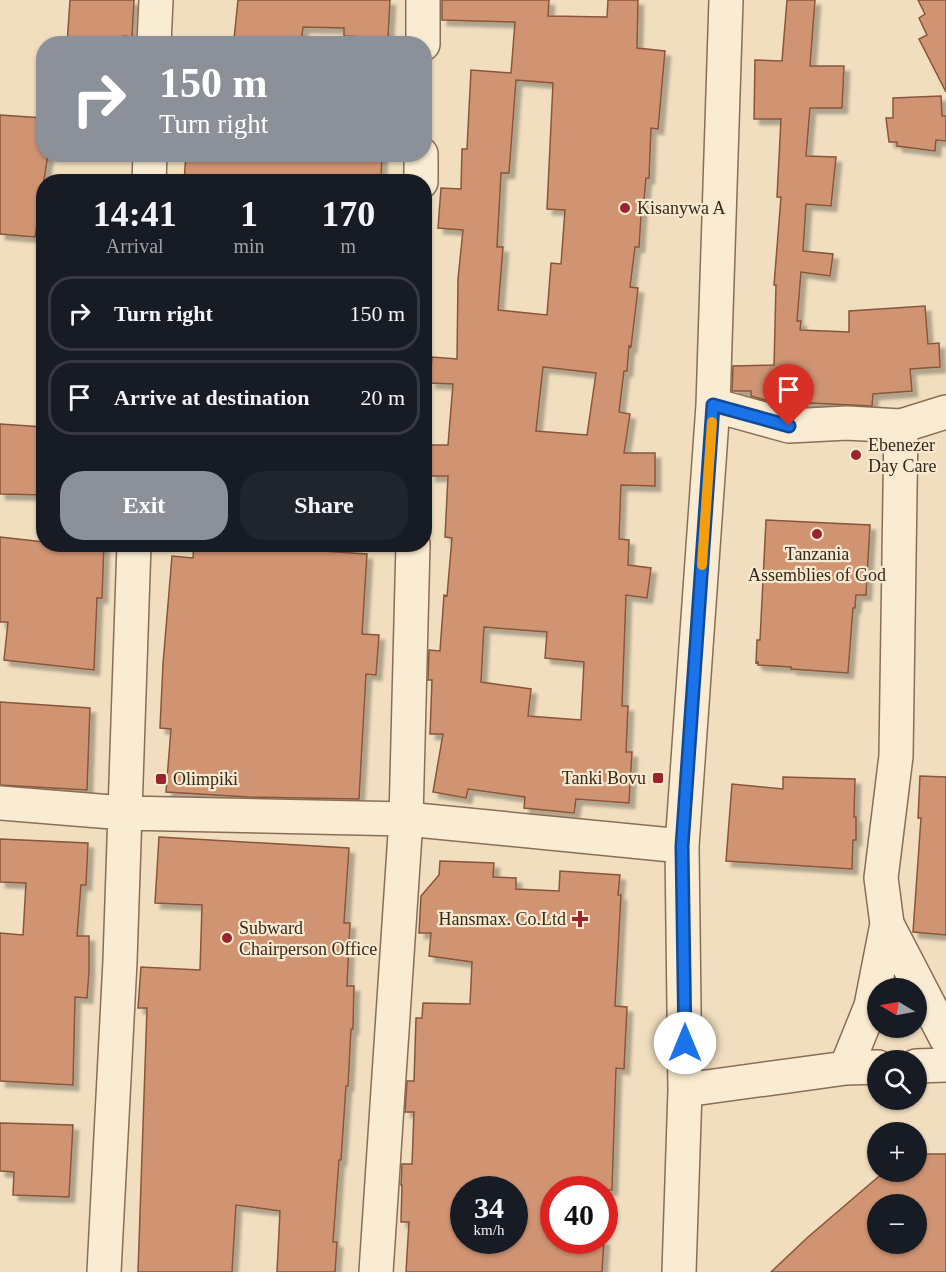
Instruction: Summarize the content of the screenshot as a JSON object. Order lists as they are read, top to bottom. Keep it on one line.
{"places":{"other":["Kisanywa A","Ebenezer Day Care","Tanzania Assemblies of God","Subward Chairperson Office"],"transit":["Tanki Bovu","Olimpiki"],"health":["Hansmax. Co.Ltd"]},"north":"left","page":{"turn":["150 m","Turn right"],"eta":["14:41","Arrival","1","min","170","m"],"list":[{"name":"Turn right","value":"150 m"},{"name":"Arrive at destination","value":"20 m"}],"buttons":["Exit","Share"],"map_buttons":["+","−"],"speed":"34 km/h","limit":"40"}}
